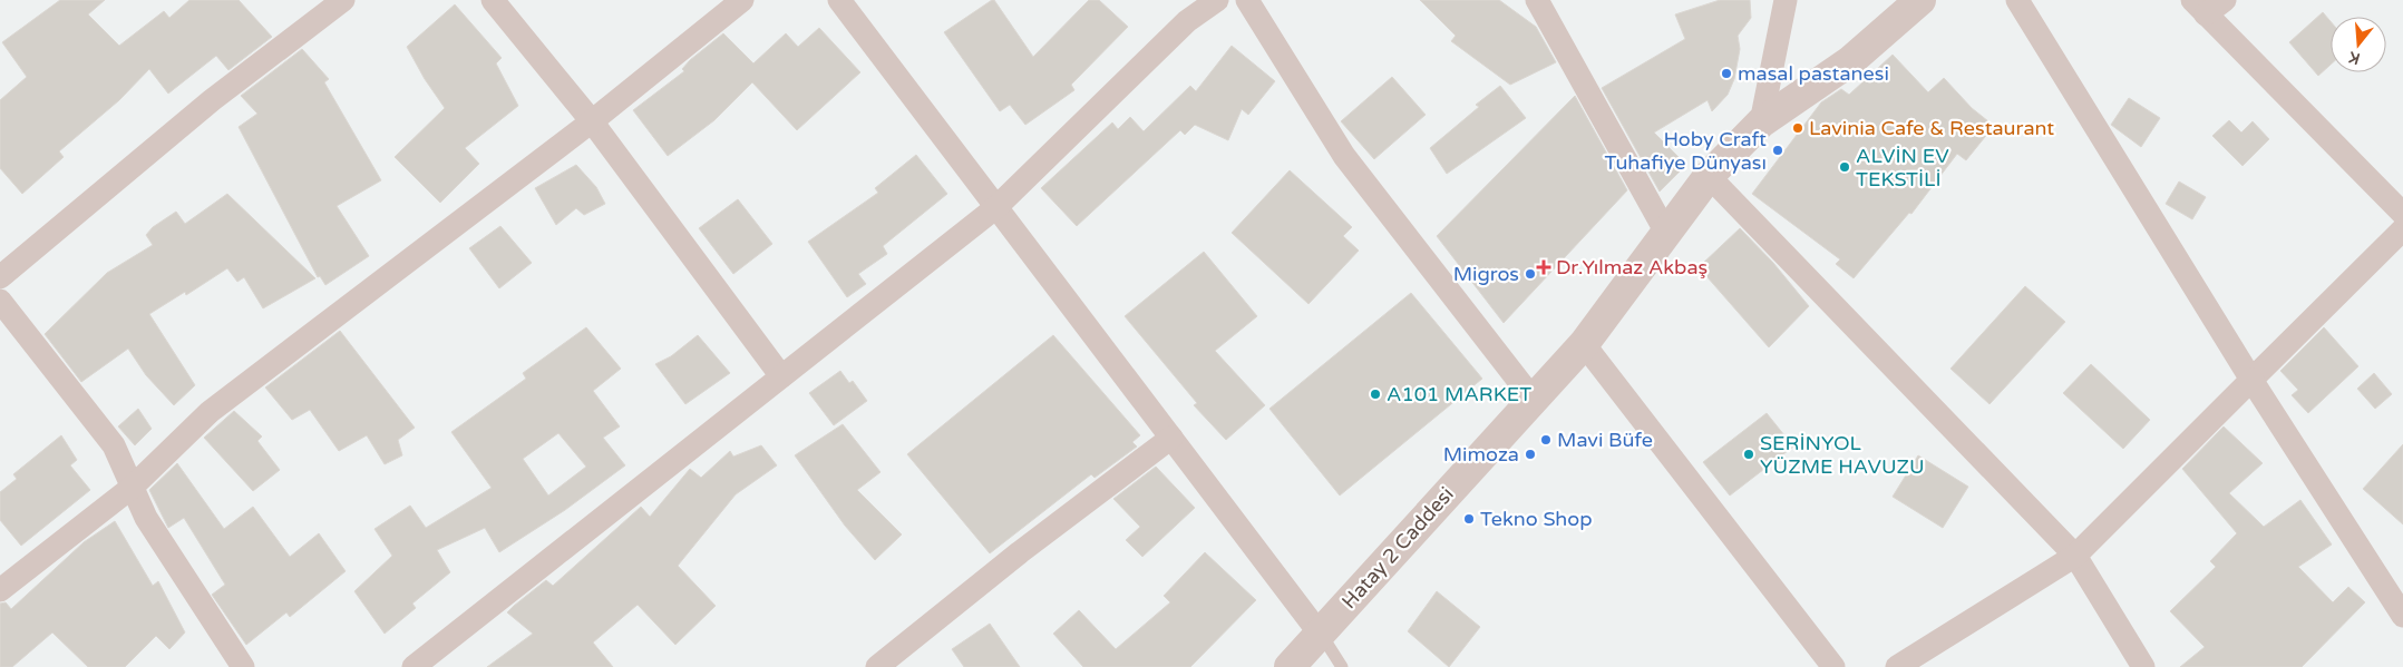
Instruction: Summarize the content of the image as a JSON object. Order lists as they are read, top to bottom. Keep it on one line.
{"streets":{"street":["Hatay 2 Caddesi"]},"places":{"other":["masal pastanesi","Lavinia Cafe & Restaurant","Hoby Craft Tuhafiye Dünyası","ALVİN EV TEKSTİLİ","Migros","A101 MARKET","Mavi Büfe","Mimoza","SERİNYOL YÜZME HAVUZU","Tekno Shop"],"health":["Dr.Yılmaz Akbaş"]},"north":"bottom"}
